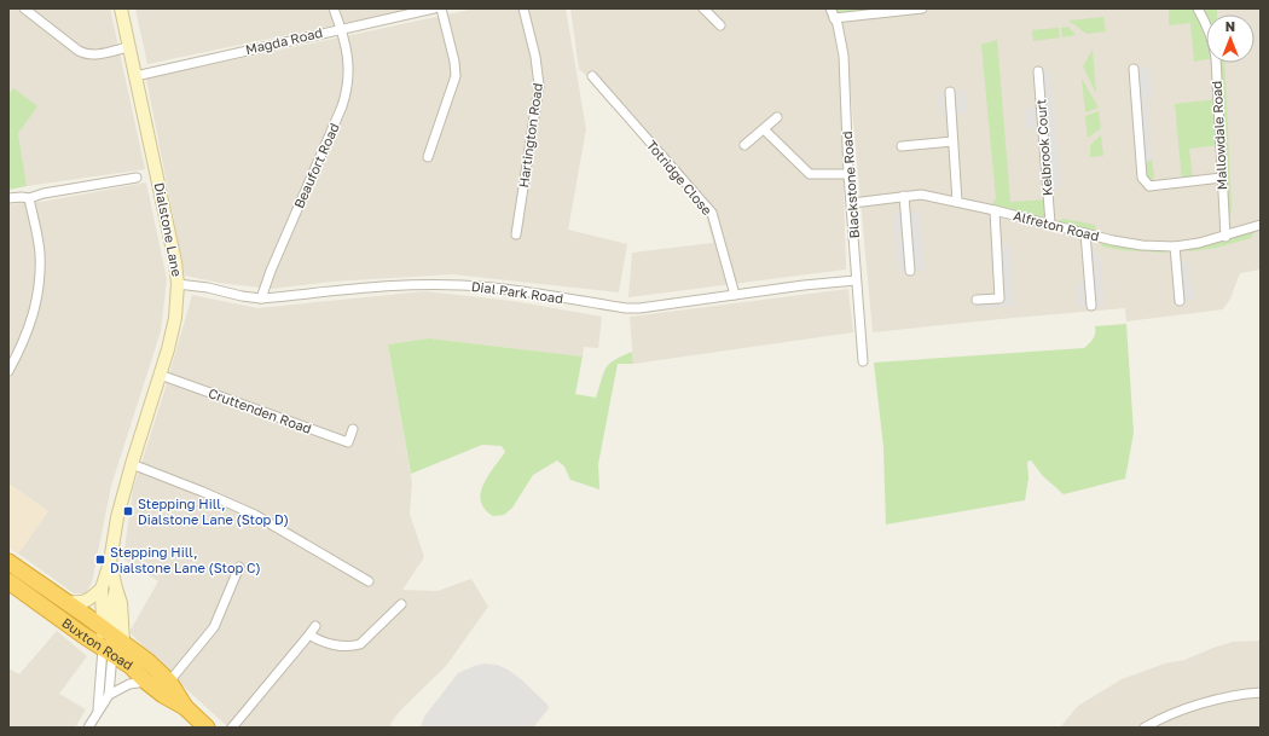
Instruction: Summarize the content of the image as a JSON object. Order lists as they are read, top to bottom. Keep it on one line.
{"streets":{"highway":["Buxton Road"],"street":["Magda Road","Hartington Road","Mallowdale Road","Kelbrook Court","Beaufort Road","Totridge Close","Blackstone Road","Alfreton Road","Dialstone Lane","Dial Park Road","Cruttenden Road"]},"crossings":[["Magda Road","Beaufort Road"],["Magda Road","Dialstone Lane"],["Mallowdale Road","Alfreton Road"],["Kelbrook Court","Alfreton Road"],["Beaufort Road","Dial Park Road"],["Totridge Close","Dial Park Road"],["Blackstone Road","Alfreton Road"],["Blackstone Road","Dial Park Road"],["Dialstone Lane","Dial Park Road"],["Dialstone Lane","Cruttenden Road"],["Dialstone Lane","Buxton Road"]],"places":{"transit":["Stepping Hill, Dialstone Lane (Stop D)","Stepping Hill, Dialstone Lane (Stop C)"]},"north":"top"}
